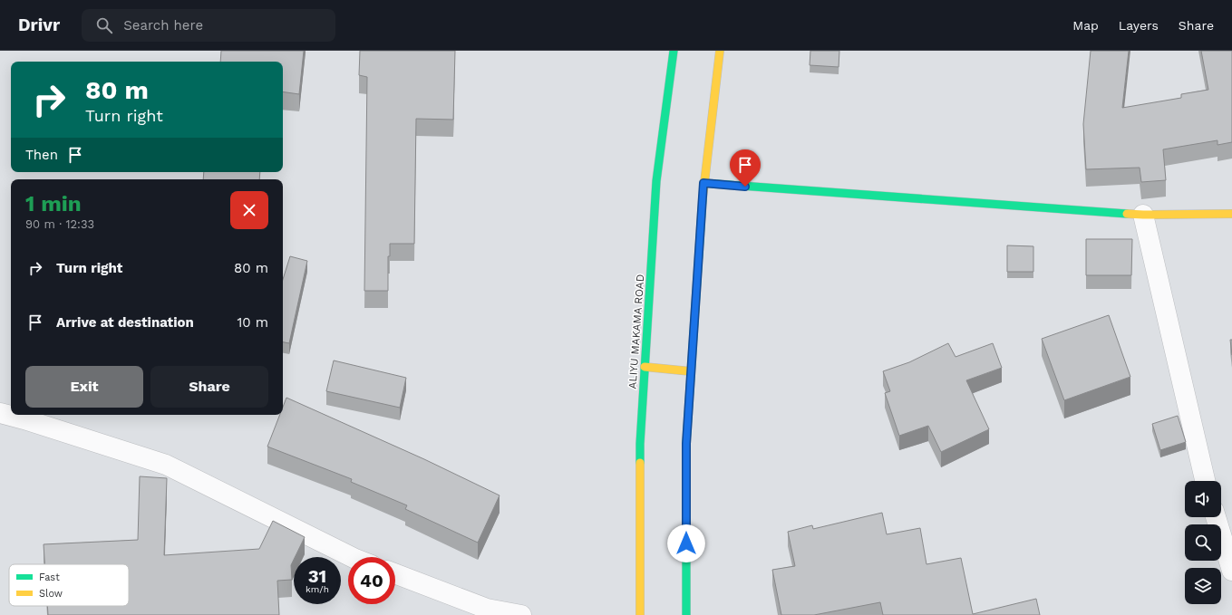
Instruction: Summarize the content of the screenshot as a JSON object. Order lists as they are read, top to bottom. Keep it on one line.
{"streets":{"street":["ALIYU MAKAMA ROAD"]},"legend":["Fast","Slow"],"page":{"header":"Drivr","search":"Search here","nav":["Map","Layers","Share"],"turn":["80 m","Turn right"],"then":"Then","heading":["1 min","90 m · 12:33"],"list":[{"name":"Turn right","value":"80 m"},{"name":"Arrive at destination","value":"10 m"}],"buttons":["Exit","Share"],"speed":"31 km/h","limit":"40"}}
